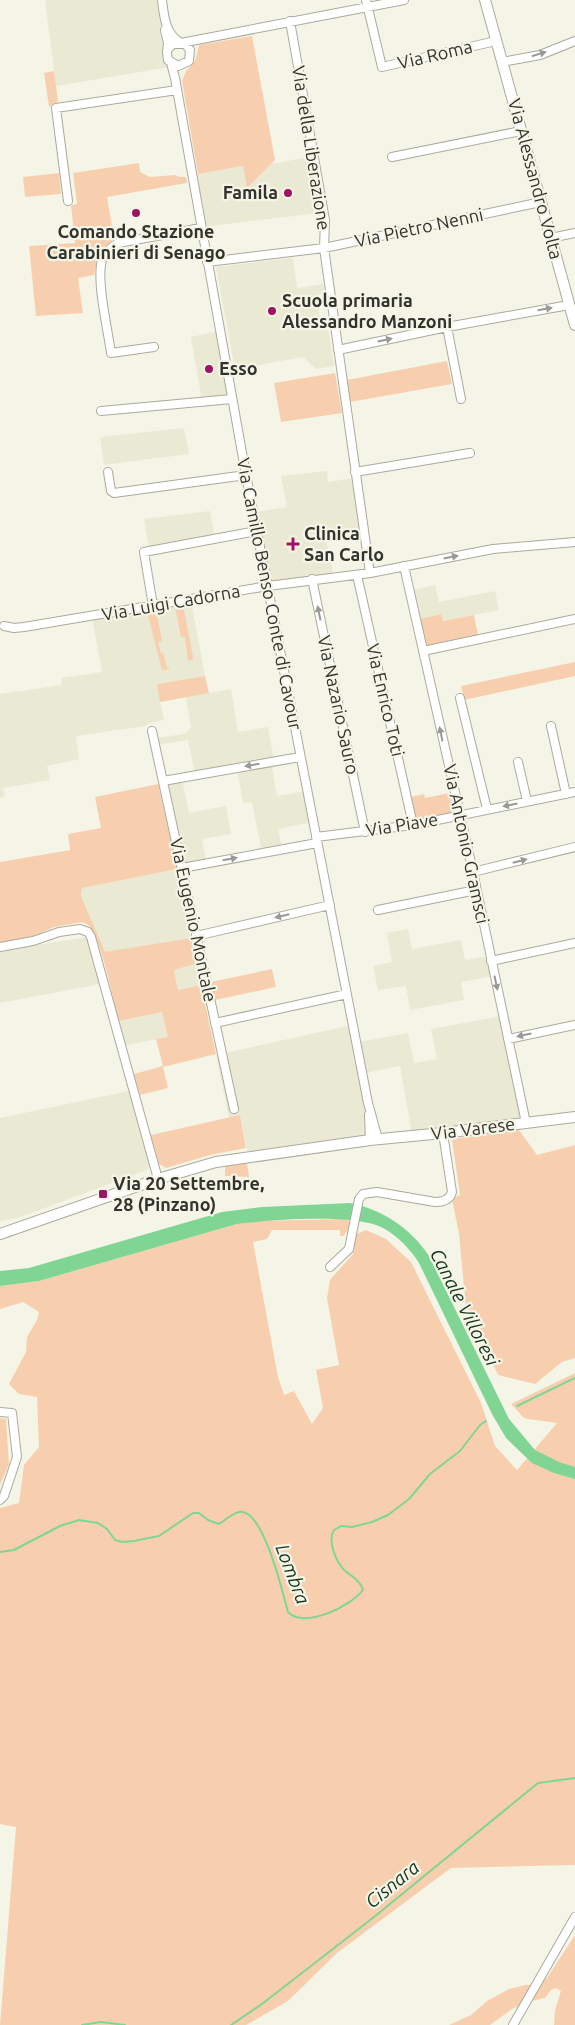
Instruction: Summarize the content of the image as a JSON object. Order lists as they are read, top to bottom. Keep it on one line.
{"streets":{"street":["Via Roma","Via della Liberazione","Via Alessandro Volta","Via Pietro Nenni","Via Camillo Benso Conte di Cavour","Via Luigi Cadorna","Via Enrico Toti","Via Nazario Sauro","Via Piave","Via Antonio Gramsci","Via Eugenio Montale","Via Varese"]},"crossings":[["Via Roma","Via Alessandro Volta"],["Via della Liberazione","Via Pietro Nenni"],["Via della Liberazione","Via Luigi Cadorna"],["Via Alessandro Volta","Via Pietro Nenni"],["Via Pietro Nenni","Via Camillo Benso Conte di Cavour"],["Via Camillo Benso Conte di Cavour","Via Luigi Cadorna"],["Via Camillo Benso Conte di Cavour","Via Piave"],["Via Camillo Benso Conte di Cavour","Via Varese"],["Via Luigi Cadorna","Via Enrico Toti"],["Via Luigi Cadorna","Via Nazario Sauro"],["Via Luigi Cadorna","Via Antonio Gramsci"],["Via Enrico Toti","Via Piave"],["Via Nazario Sauro","Via Piave"],["Via Piave","Via Antonio Gramsci"],["Via Piave","Via Eugenio Montale"],["Via Antonio Gramsci","Via Varese"]],"one_way":["Via Nazario Sauro"],"water":["Canale Villoresi","Lombra","Cisnara"],"places":{"other":["Famila","Comando Stazione Carabinieri di Senago","Scuola primaria Alessandro Manzoni","Esso"],"health":["Clinica San Carlo"],"transit":["Via 20 Settembre, 28 (Pinzano)"]}}
